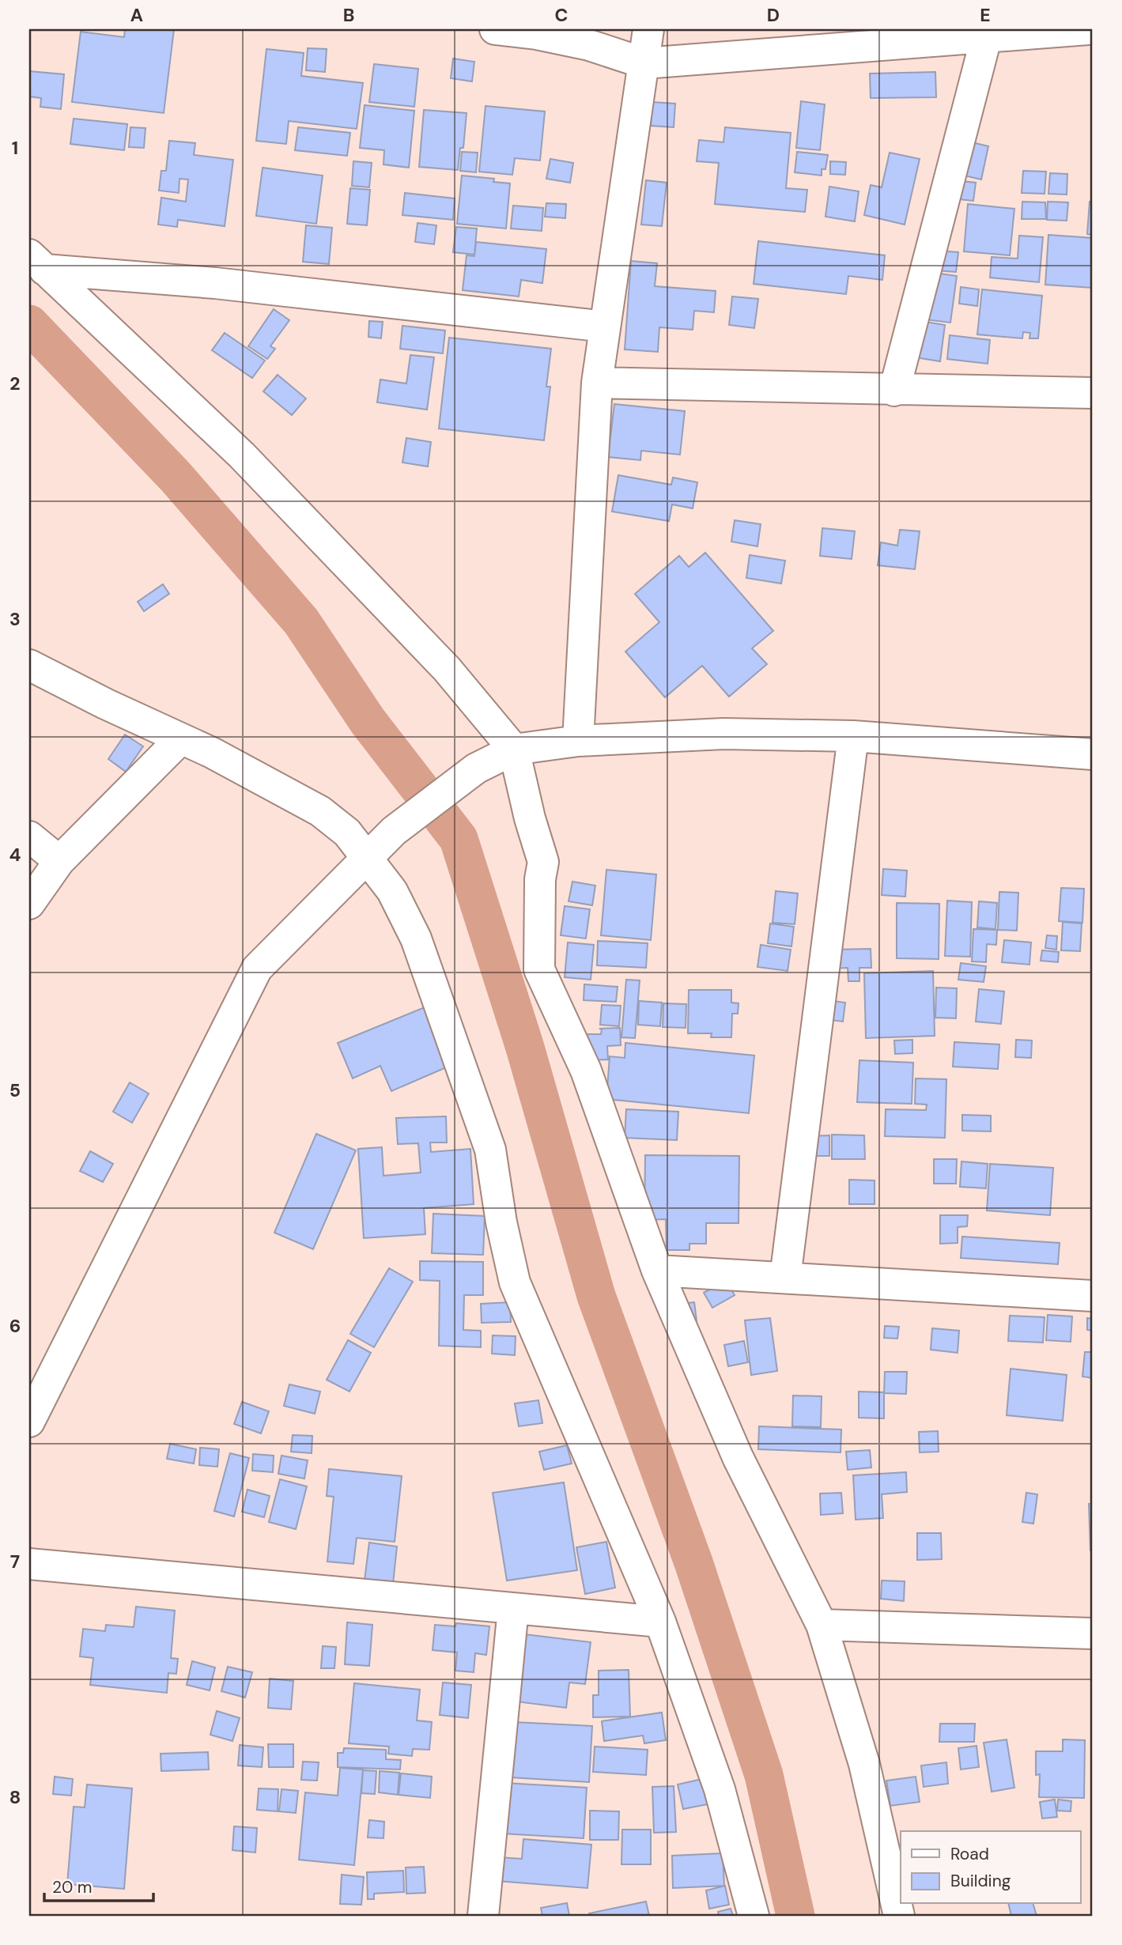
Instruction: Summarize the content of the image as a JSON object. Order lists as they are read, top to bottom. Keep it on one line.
{"legend":["Road","Building"],"scale_bar":"20 m","grid":{"columns":["A","B","C","D","E"],"rows":["1","2","3","4","5","6","7","8"]}}
